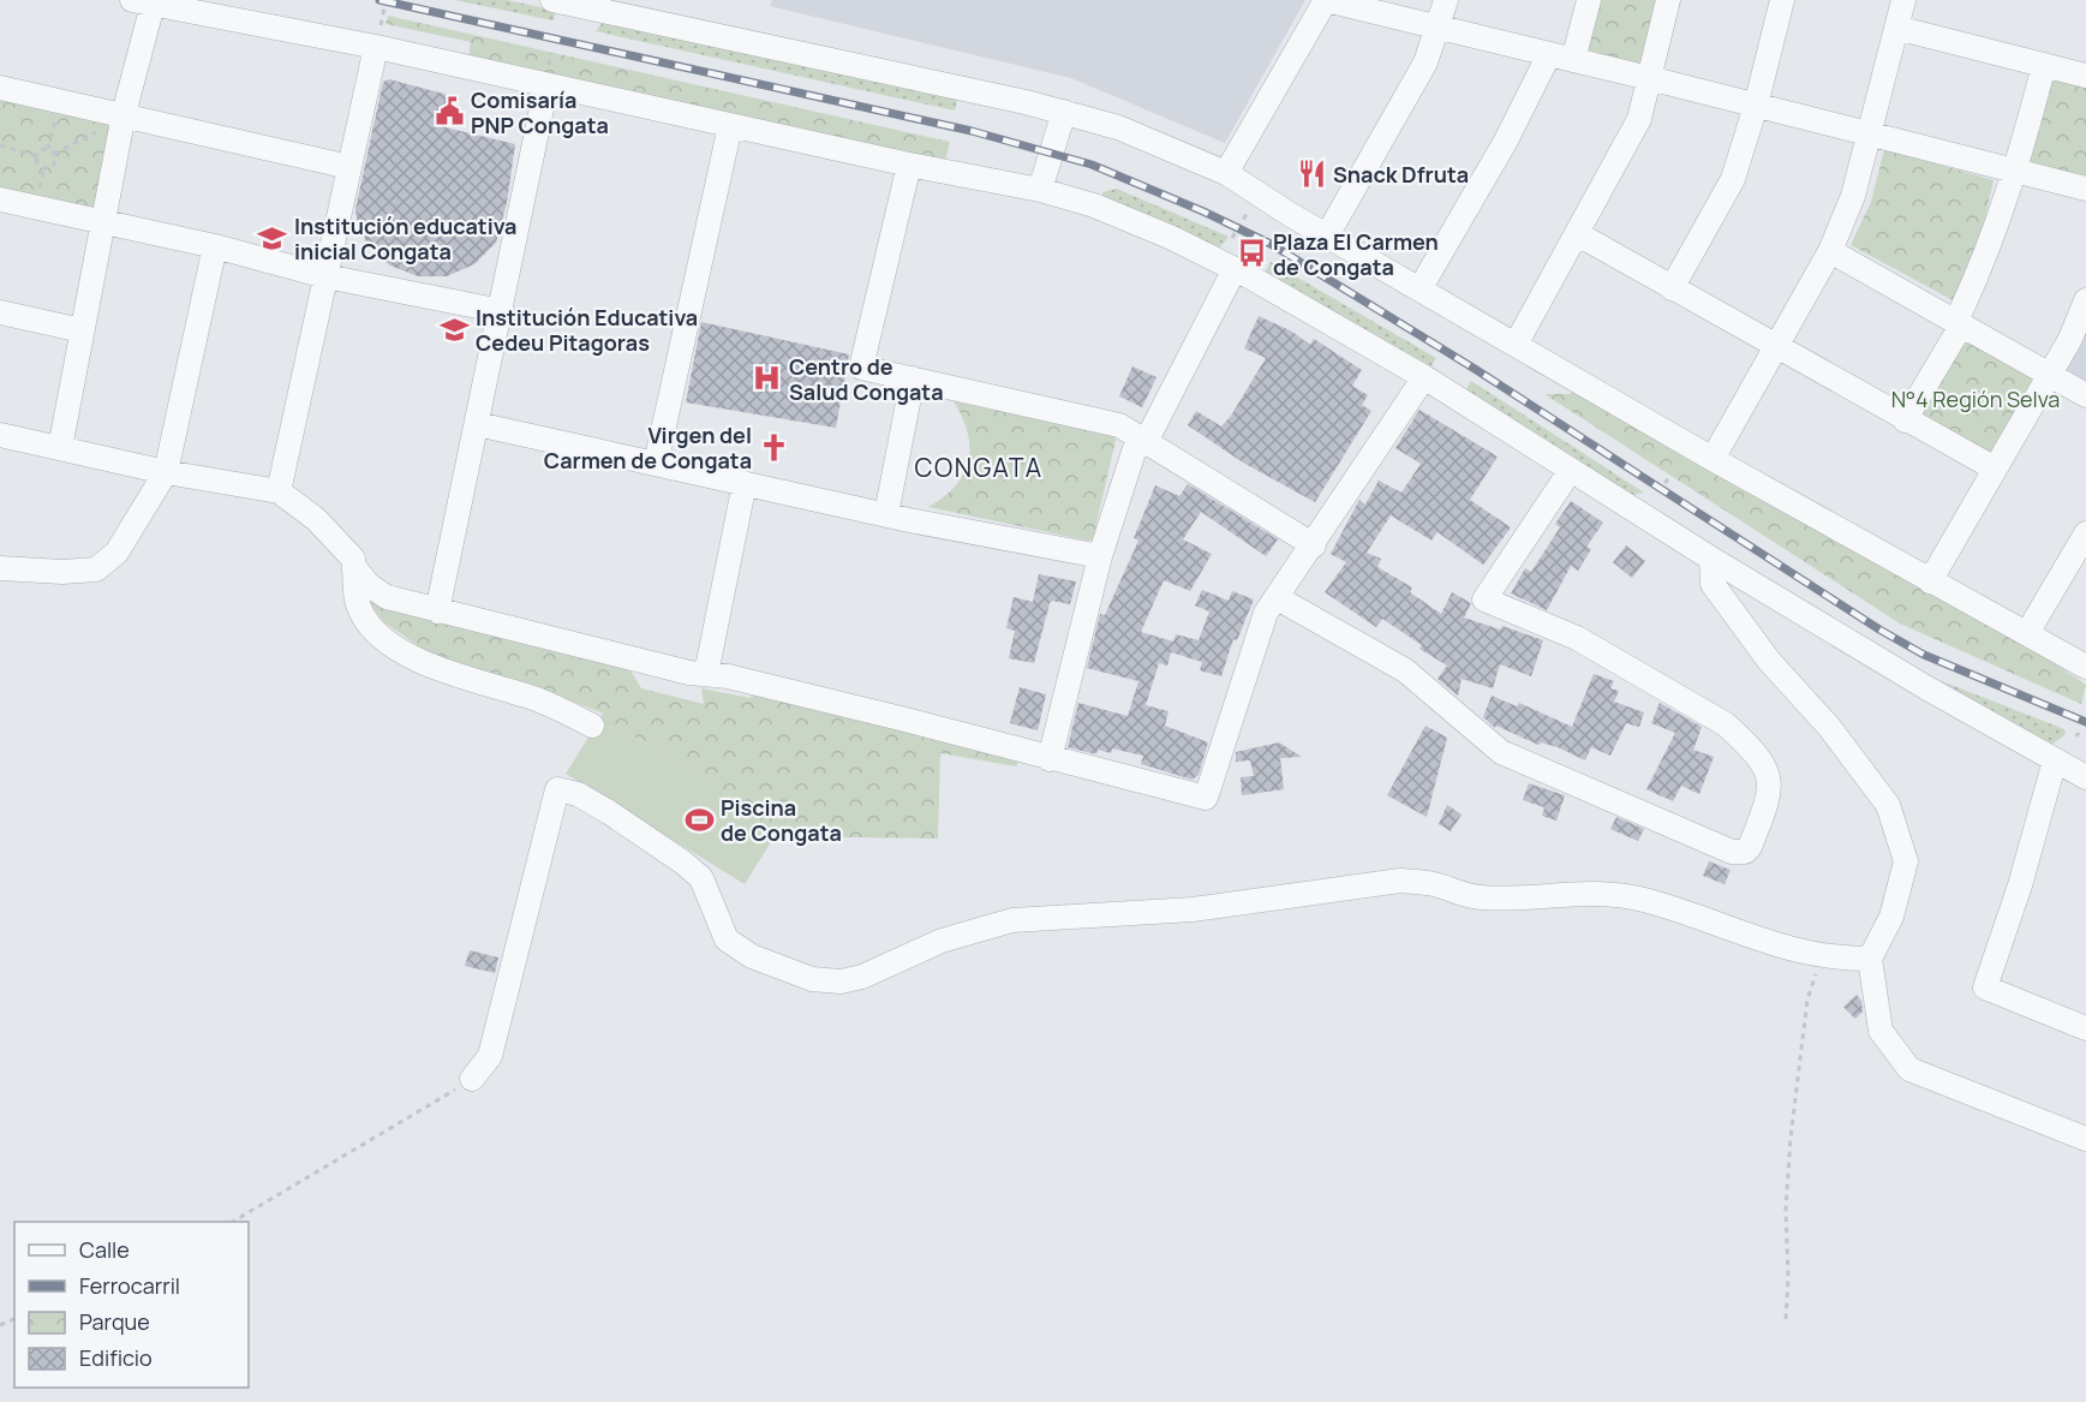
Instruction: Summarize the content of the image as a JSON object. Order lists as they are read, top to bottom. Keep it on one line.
{"districts":["CONGATA"],"parks":["N°4 Región Selva"],"places":{"public building":["Comisaría PNP Congata"],"restaurant":["Snack Dfruta"],"school or university":["Institución educativa inicial Congata","Institución Educativa Cedeu Pitagoras"],"bus stop":["Plaza El Carmen de Congata"],"hospital":["Centro de Salud Congata"],"church":["Virgen del Carmen de Congata"],"sports":["Piscina de Congata"]},"legend":["Calle","Ferrocarril","Parque","Edificio"]}
